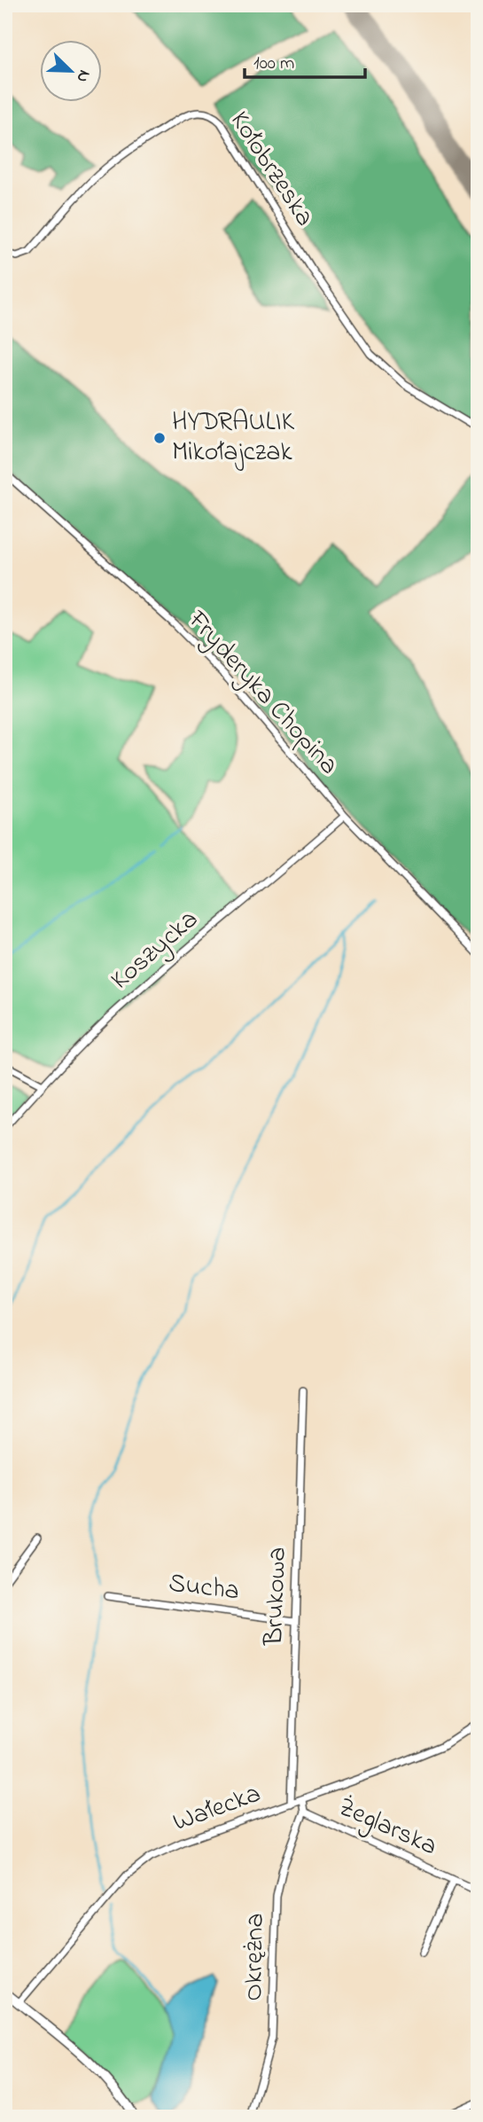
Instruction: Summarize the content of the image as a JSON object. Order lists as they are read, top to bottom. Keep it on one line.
{"streets":{"street":["Kołobrzeska","Fryderyka Chopina","Koszycka","Sucha","Brukowa","Wałecka","Żeglarska","Okrężna"]},"crossings":[["Fryderyka Chopina","Koszycka"],["Sucha","Brukowa"],["Brukowa","Wałecka"],["Wałecka","Okrężna"],["Żeglarska","Okrężna"]],"places":["HYDRAULIK Mikołajczak"],"scale_bar":"100 m","north":"bottom right"}
